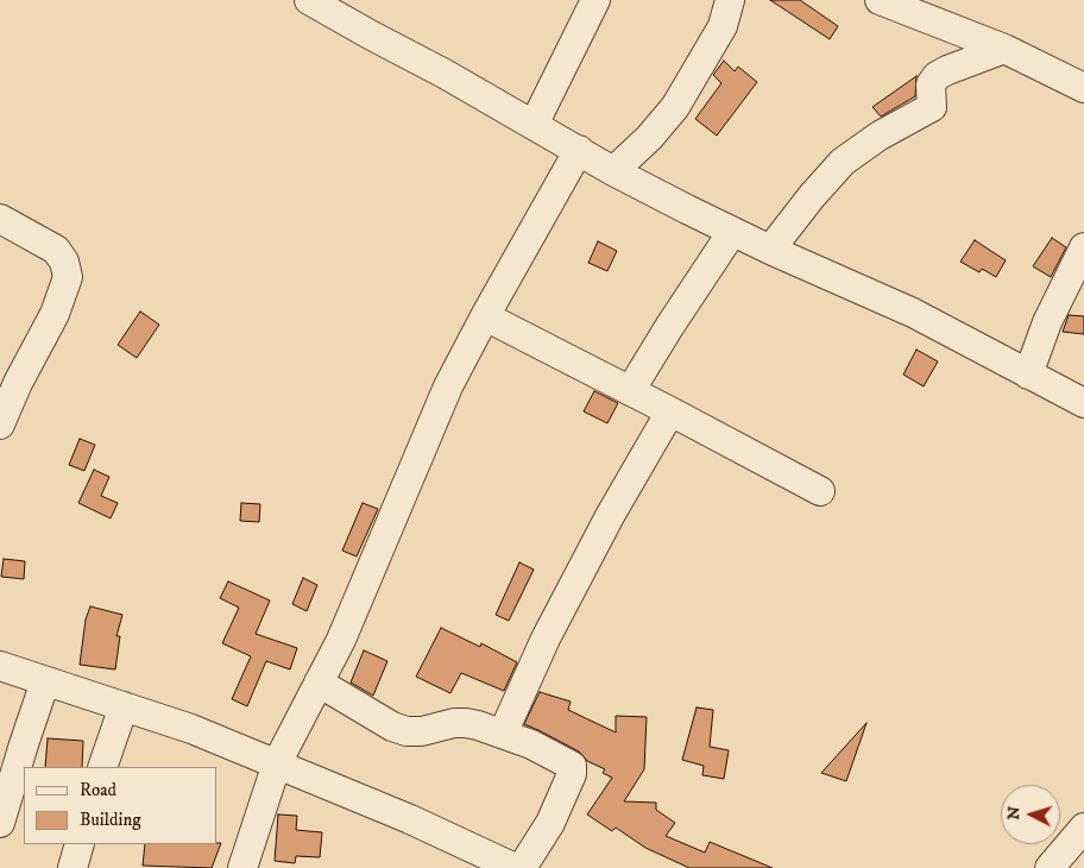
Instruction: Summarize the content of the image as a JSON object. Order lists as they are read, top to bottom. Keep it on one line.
{"legend":["Road","Building"],"north":"left"}
